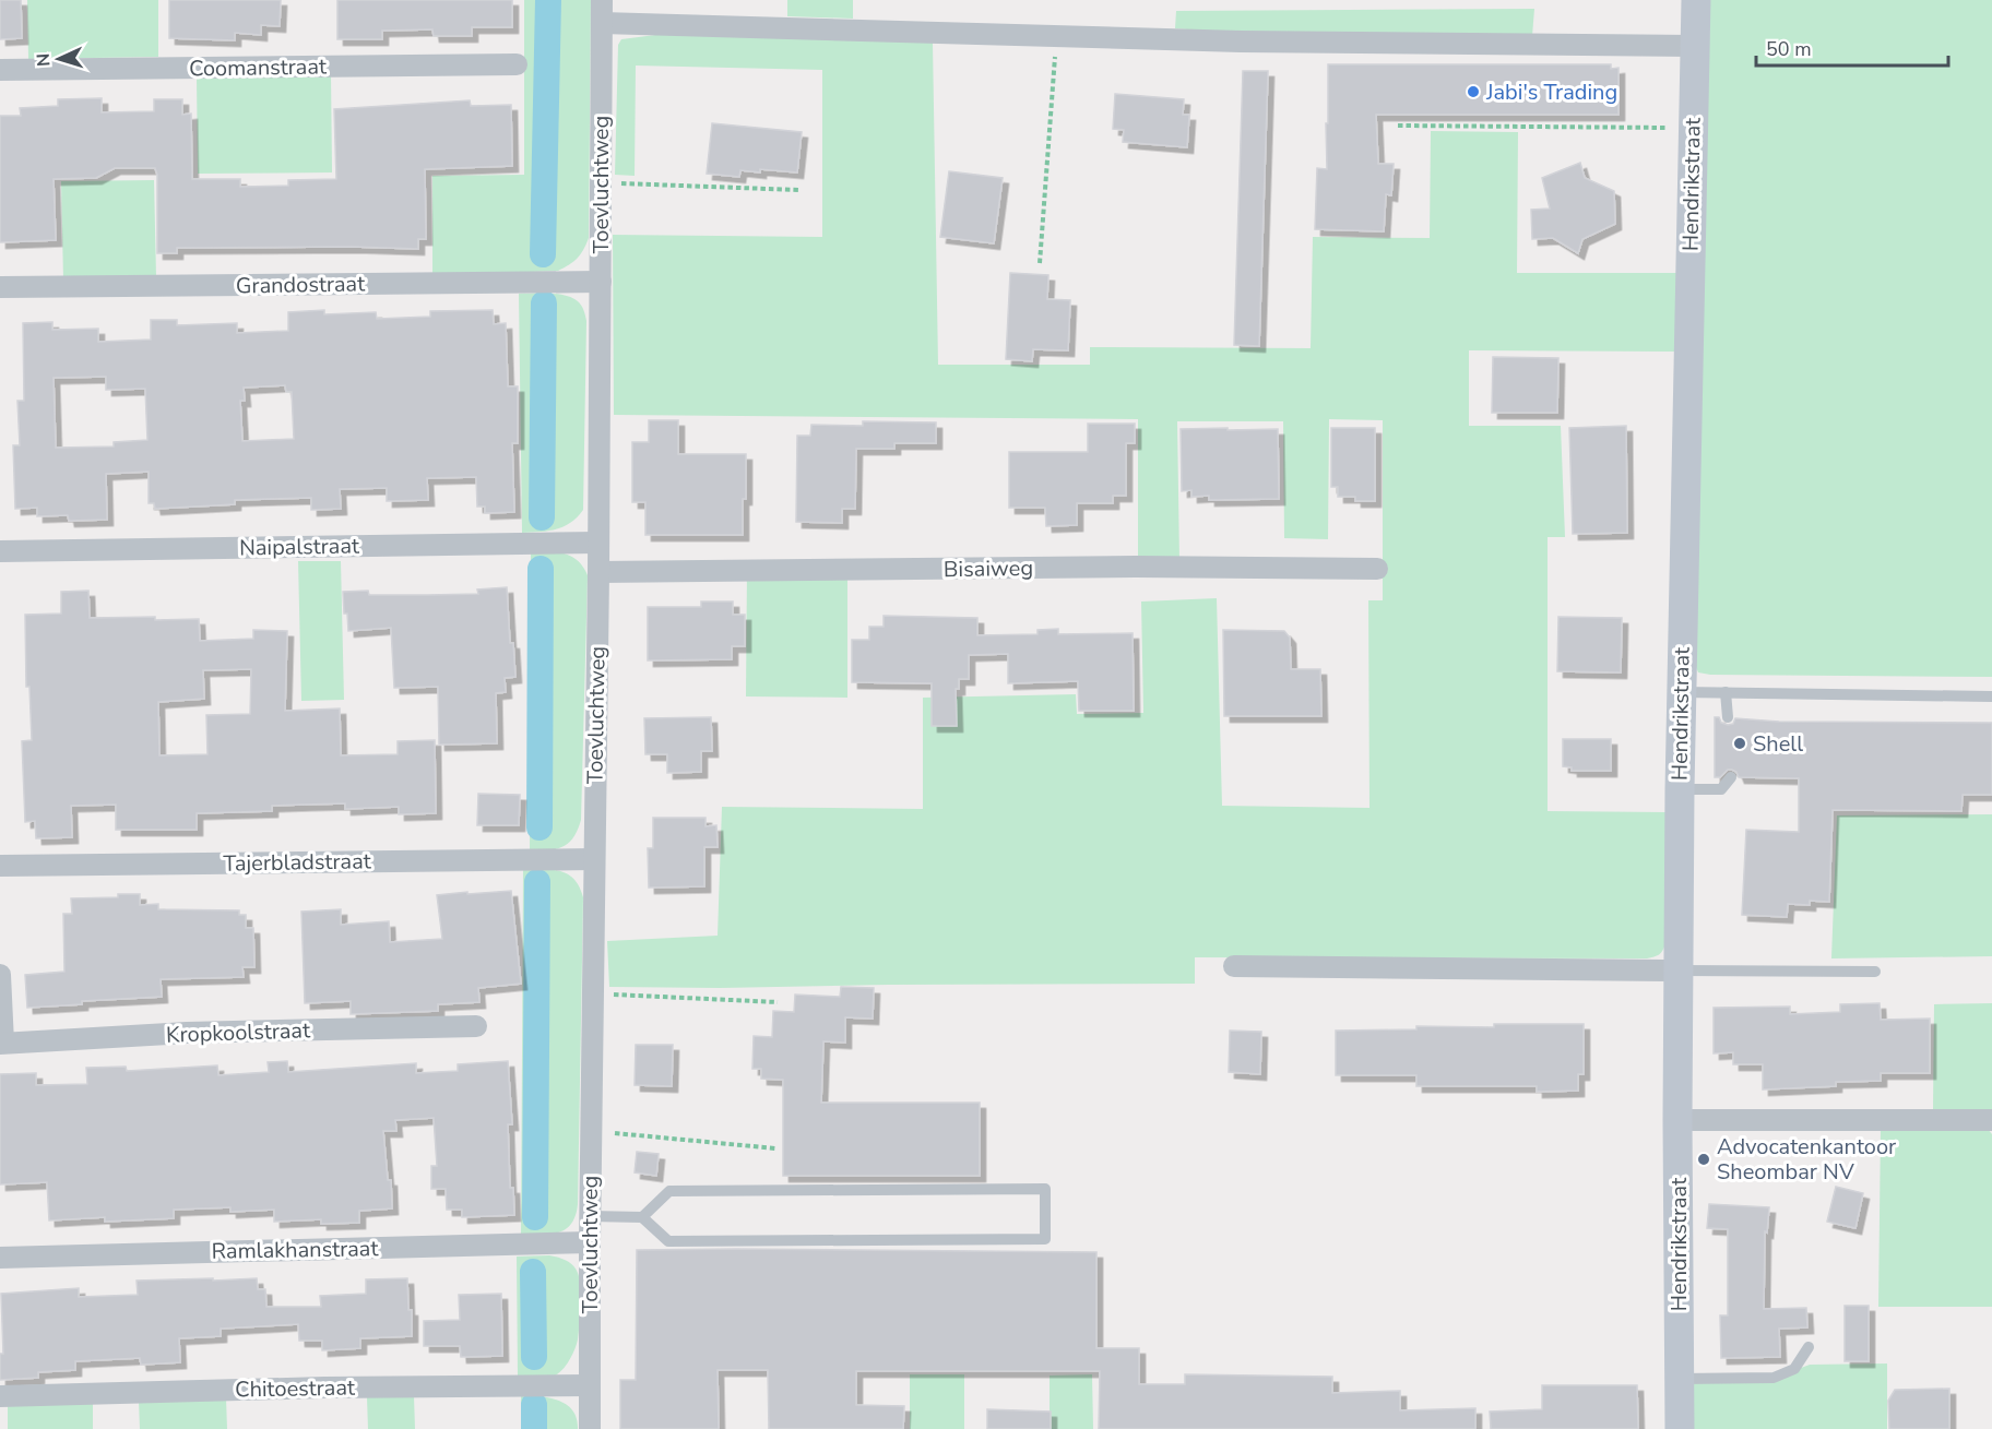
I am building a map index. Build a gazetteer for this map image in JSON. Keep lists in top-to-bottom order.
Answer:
{
  "streets": {
    "street": [
      "Coomanstraat",
      "Toevluchtweg",
      "Hendrikstraat",
      "Grandostraat",
      "Naipalstraat",
      "Bisaiweg",
      "Tajerbladstraat",
      "Kropkoolstraat",
      "Ramlakhanstraat",
      "Chitoestraat"
    ]
  },
  "crossings": [
    ["Toevluchtweg", "Grandostraat"],
    ["Toevluchtweg", "Naipalstraat"],
    ["Toevluchtweg", "Bisaiweg"],
    ["Toevluchtweg", "Tajerbladstraat"],
    ["Toevluchtweg", "Ramlakhanstraat"],
    ["Toevluchtweg", "Chitoestraat"]
  ],
  "places": ["Jabi's Trading", "Shell", "Advocatenkantoor Sheombar NV"],
  "scale_bar": "50 m",
  "north": "left"
}
